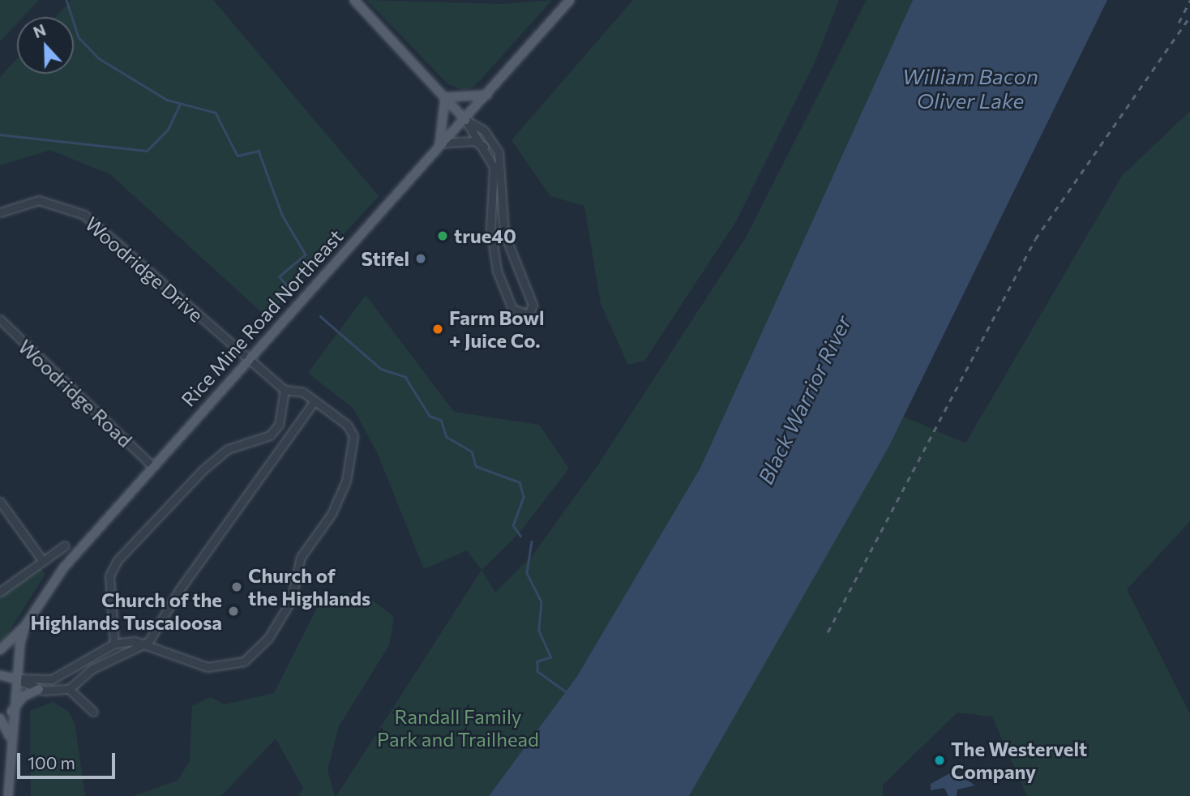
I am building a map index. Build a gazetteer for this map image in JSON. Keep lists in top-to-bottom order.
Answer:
{
  "streets": {
    "main road": ["Rice Mine Road Northeast"],
    "street": ["Woodridge Drive", "Woodridge Road"]
  },
  "crossings": [
    ["Woodridge Drive", "Rice Mine Road Northeast"],
    ["Rice Mine Road Northeast", "Woodridge Road"]
  ],
  "water": ["William Bacon Oliver Lake", "Black Warrior River"],
  "parks": ["Randall Family Park and Trailhead"],
  "places": [
    "true40",
    "Stifel",
    "Farm Bowl + Juice Co.",
    "Church of the Highlands",
    "Church of the Highlands Tuscaloosa",
    "The Westervelt Company"
  ],
  "scale_bar": "100 m",
  "north": "top"
}
